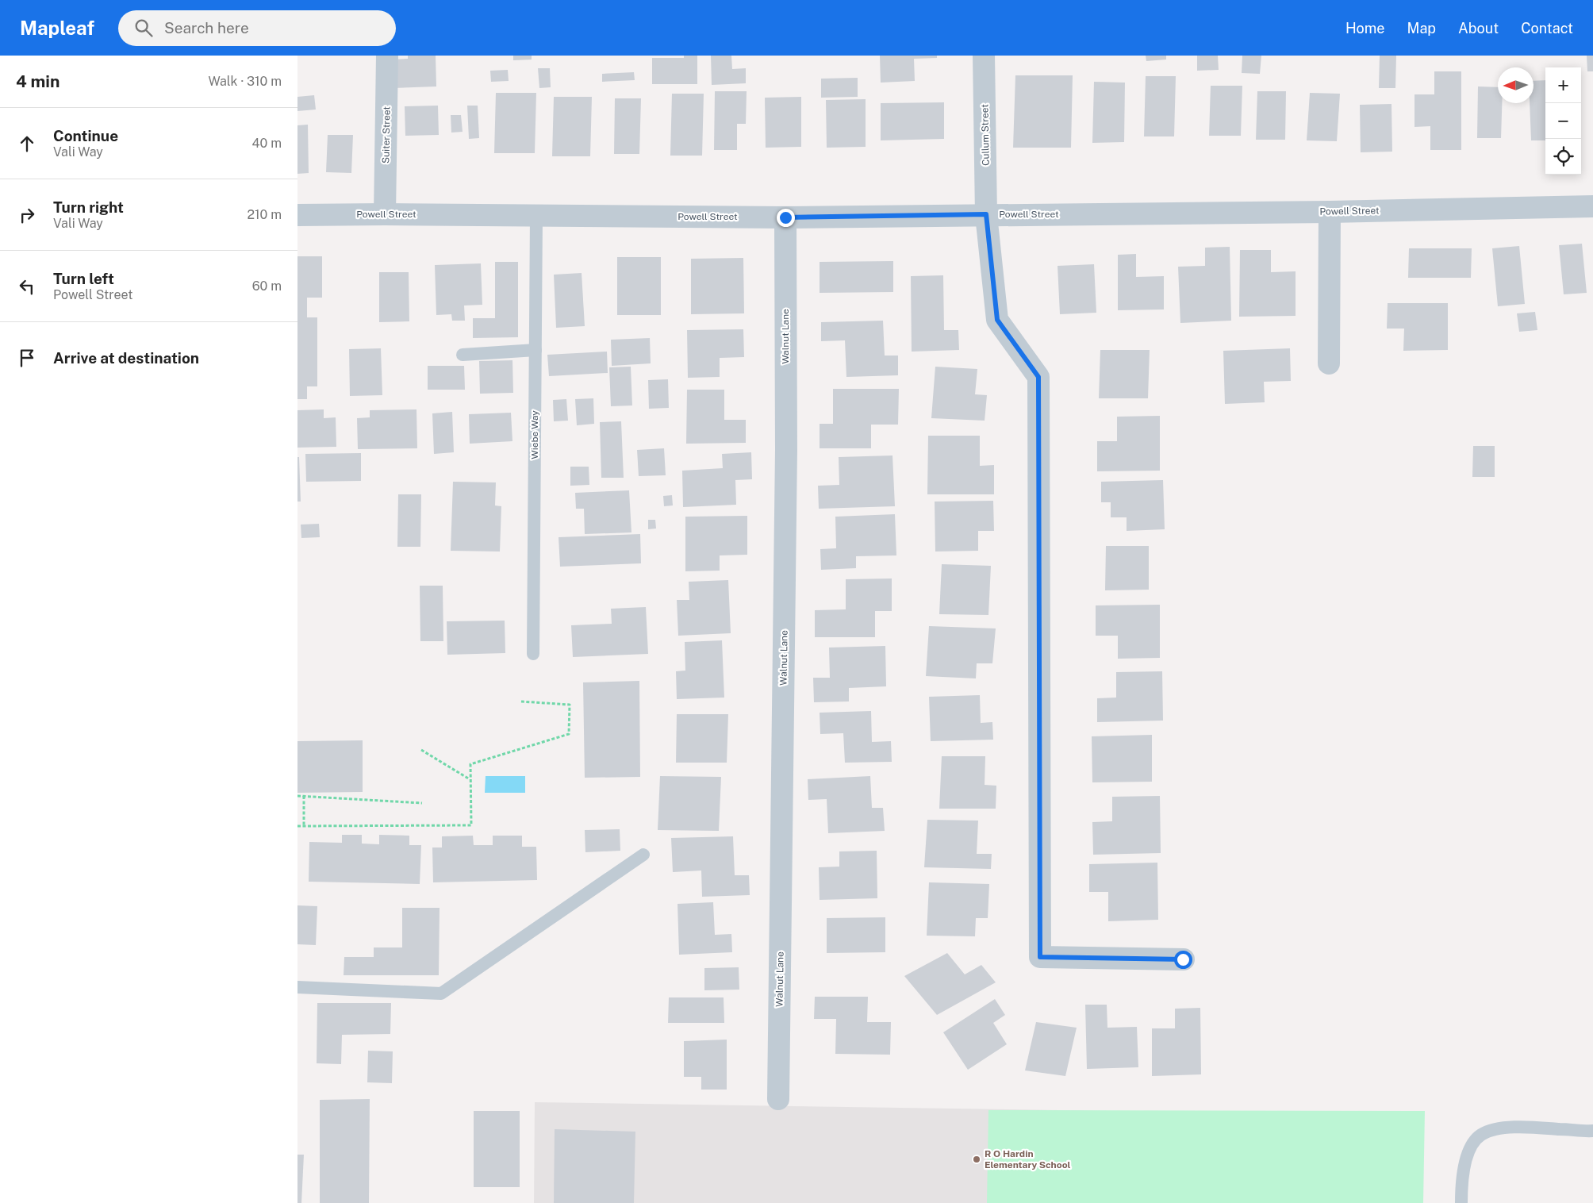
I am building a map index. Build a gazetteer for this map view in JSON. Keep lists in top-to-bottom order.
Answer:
{
  "streets": {
    "street": [
      "Suiter Street",
      "Cullum Street",
      "Powell Street",
      "Walnut Lane"
    ],
    "lane": ["Wiebe Way"]
  },
  "crossings": [
    ["Suiter Street", "Powell Street"],
    ["Cullum Street", "Powell Street"],
    ["Powell Street", "Walnut Lane"],
    ["Powell Street", "Wiebe Way"]
  ],
  "places": ["R O Hardin Elementary School"],
  "north": "left",
  "page": {
    "header": "Mapleaf",
    "search": "Search here",
    "nav": [
      "Home",
      "Map",
      "About",
      "Contact"
    ],
    "heading": ["4 min", "Walk · 310 m"],
    "map_buttons": ["+", "−"],
    "list": [
      ["Continue", "Vali Way", "40 m"],
      ["Turn right", "Vali Way", "210 m"],
      ["Turn left", "Powell Street", "60 m"],
      "Arrive at destination"
    ]
  }
}
